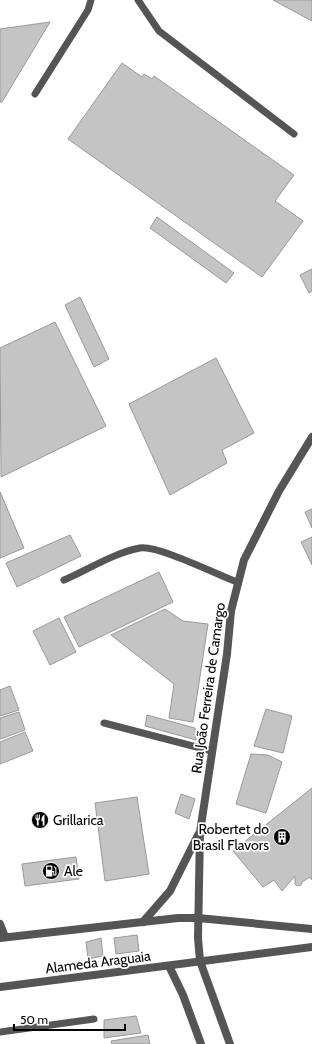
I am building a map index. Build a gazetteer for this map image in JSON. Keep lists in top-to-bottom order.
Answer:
{
  "streets": {
    "street": ["Rua João Ferreira de Camargo", "Alameda Araguaia"]
  },
  "crossings": [
    ["Rua João Ferreira de Camargo", "Alameda Araguaia"]
  ],
  "places": {
    "restaurant": ["Grillarica"],
    "building": ["Robertet do Brasil Flavors"],
    "fuel station": ["Ale"]
  },
  "scale_bar": "50 m"
}
